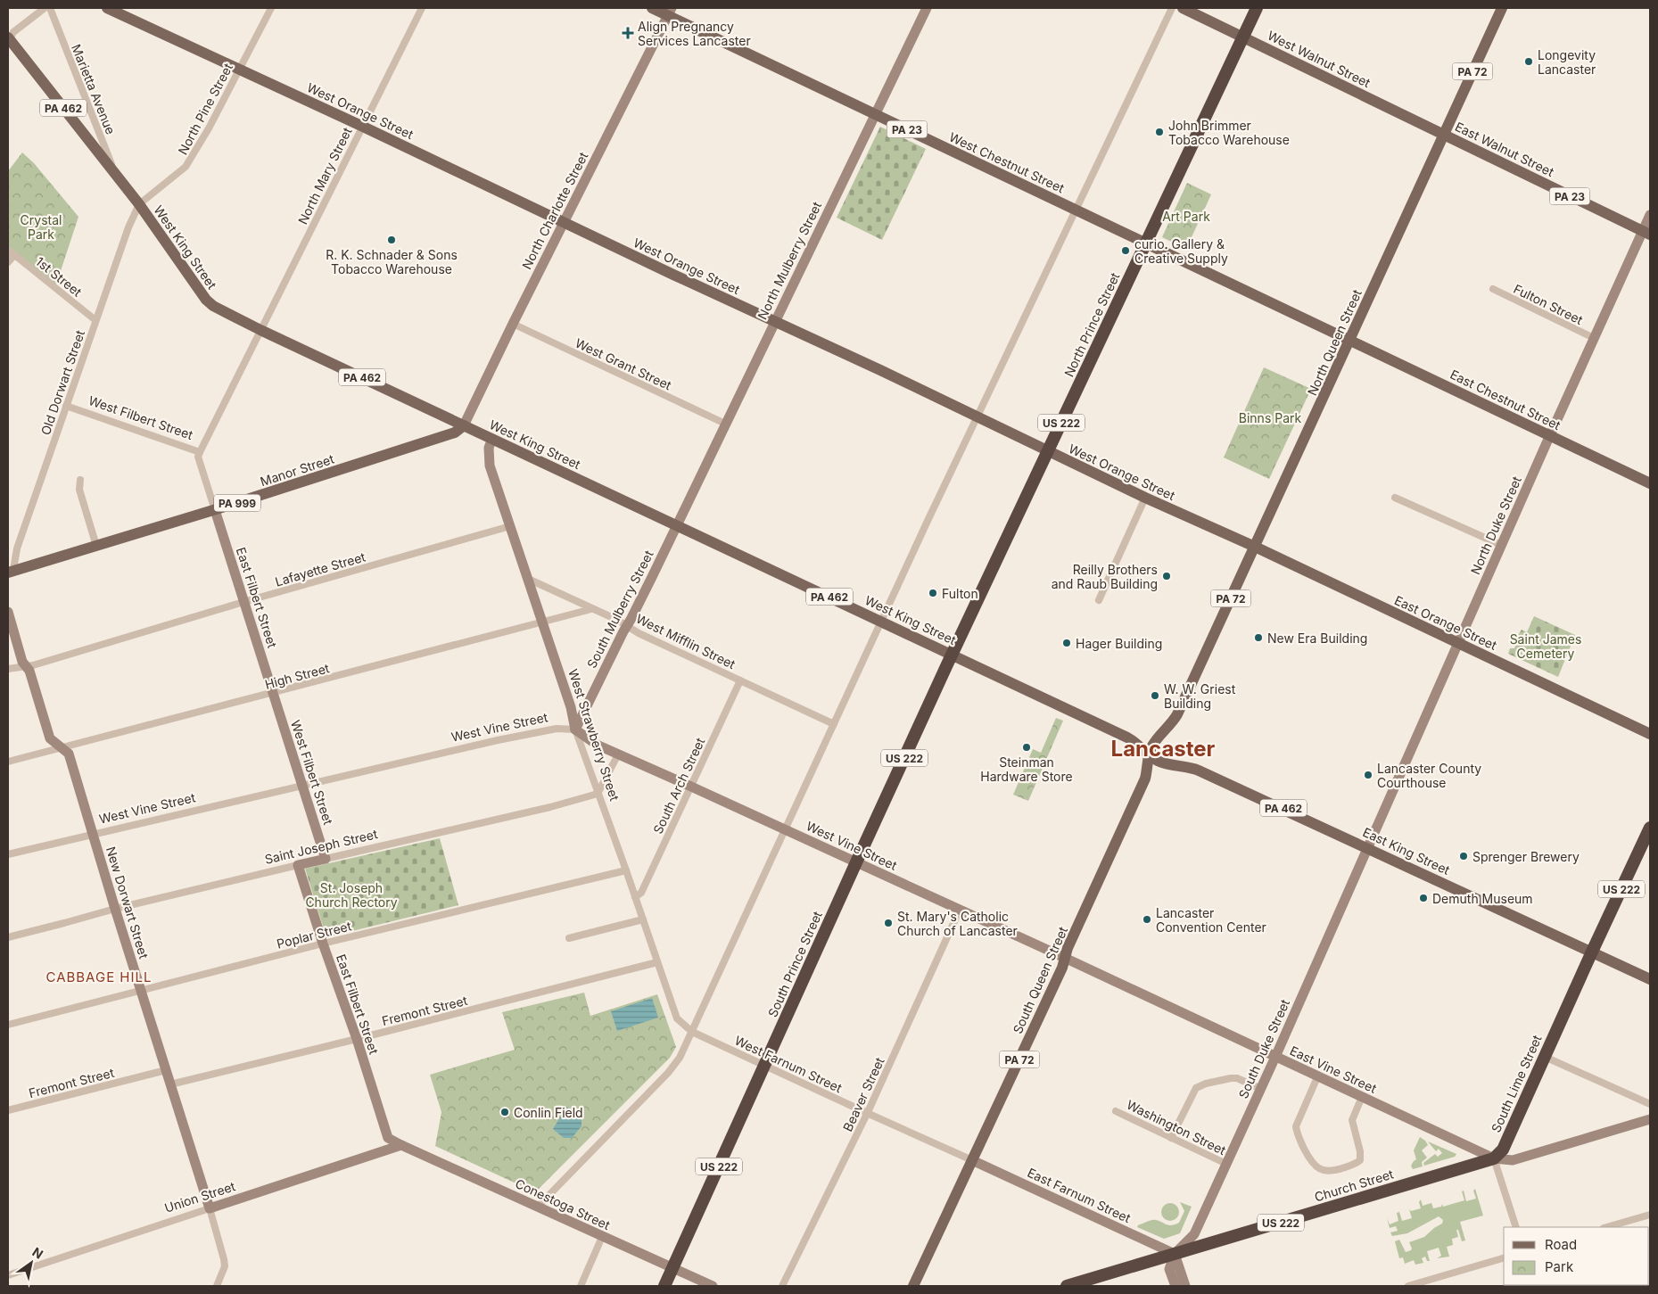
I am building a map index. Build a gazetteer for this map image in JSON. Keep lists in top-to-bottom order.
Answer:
{
  "streets": {
    "highway": [
      "North Prince Street",
      "US 222",
      "South Prince Street",
      "South Lime Street",
      "Church Street"
    ],
    "main road": [
      "West Walnut Street",
      "PA 72",
      "PA 462",
      "West Orange Street",
      "PA 23",
      "East Walnut Street",
      "West Chestnut Street",
      "West King Street",
      "North Queen Street",
      "East Chestnut Street",
      "Manor Street",
      "PA 999",
      "East Orange Street",
      "East King Street",
      "South Queen Street"
    ],
    "street": [
      "Marietta Avenue",
      "North Pine Street",
      "North Mary Street",
      "North Charlotte Street",
      "North Mulberry Street",
      "1st Street",
      "Fulton Street",
      "West Grant Street",
      "Old Dorwart Street",
      "West Filbert Street",
      "North Duke Street",
      "Lafayette Street",
      "East Filbert Street",
      "South Mulberry Street",
      "West Mifflin Street",
      "High Street",
      "West Vine Street",
      "West Strawberry Street",
      "South Arch Street",
      "Saint Joseph Street",
      "New Dorwart Street",
      "Poplar Street",
      "Fremont Street",
      "South Duke Street",
      "West Farnum Street",
      "East Vine Street",
      "Beaver Street",
      "Washington Street",
      "East Farnum Street",
      "Union Street",
      "Conestoga Street"
    ]
  },
  "crossings": [
    ["West Walnut Street", "East Walnut Street"],
    ["West Walnut Street", "North Prince Street"],
    ["West Walnut Street", "North Queen Street"],
    ["Marietta Avenue", "West King Street"],
    ["North Pine Street", "West Orange Street"],
    ["North Pine Street", "West King Street"],
    ["North Pine Street", "Old Dorwart Street"],
    ["West Orange Street", "North Mary Street"],
    ["West Orange Street", "North Charlotte Street"],
    ["West Orange Street", "North Mulberry Street"],
    ["West Orange Street", "North Prince Street"],
    ["West Orange Street", "North Queen Street"],
    ["West Orange Street", "East Orange Street"],
    ["East Walnut Street", "North Queen Street"],
    ["East Walnut Street", "North Duke Street"],
    ["West Chestnut Street", "North Charlotte Street"],
    ["West Chestnut Street", "North Mulberry Street"],
    ["West Chestnut Street", "North Prince Street"],
    ["West Chestnut Street", "North Queen Street"],
    ["West Chestnut Street", "East Chestnut Street"],
    ["North Mary Street", "West King Street"],
    ["North Mary Street", "West Filbert Street"],
    ["North Charlotte Street", "West King Street"],
    ["North Charlotte Street", "West Grant Street"],
    ["North Charlotte Street", "Manor Street"],
    ["West King Street", "North Mulberry Street"],
    ["West King Street", "North Prince Street"],
    ["West King Street", "North Queen Street"],
    ["West King Street", "Old Dorwart Street"],
    ["West King Street", "Manor Street"],
    ["West King Street", "South Mulberry Street"],
    ["West King Street", "West Strawberry Street"],
    ["West King Street", "East King Street"],
    ["West King Street", "South Prince Street"],
    ["West King Street", "South Queen Street"],
    ["North Mulberry Street", "West Grant Street"],
    ["North Mulberry Street", "South Mulberry Street"],
    ["1st Street", "Old Dorwart Street"],
    ["Fulton Street", "North Duke Street"],
    ["North Prince Street", "South Prince Street"],
    ["North Queen Street", "East Chestnut Street"],
    ["North Queen Street", "East Orange Street"],
    ["North Queen Street", "East King Street"],
    ["North Queen Street", "South Queen Street"],
    ["Old Dorwart Street", "West Filbert Street"],
    ["Old Dorwart Street", "Manor Street"],
    ["East Chestnut Street", "North Duke Street"],
    ["West Filbert Street", "Manor Street"],
    ["West Filbert Street", "East Filbert Street"],
    ["West Filbert Street", "High Street"],
    ["West Filbert Street", "West Vine Street"],
    ["West Filbert Street", "Saint Joseph Street"],
    ["US 222", "East King Street"],
    ["US 222", "South Lime Street"],
    ["Manor Street", "East Filbert Street"],
    ["North Duke Street", "East Orange Street"],
    ["North Duke Street", "East King Street"],
    ["North Duke Street", "South Duke Street"],
    ["Lafayette Street", "East Filbert Street"],
    ["Lafayette Street", "West Strawberry Street"],
    ["Lafayette Street", "New Dorwart Street"],
    ["East Filbert Street", "High Street"],
    ["East Filbert Street", "Saint Joseph Street"],
    ["East Filbert Street", "Poplar Street"],
    ["East Filbert Street", "Fremont Street"],
    ["East Filbert Street", "Union Street"],
    ["East Filbert Street", "Conestoga Street"],
    ["South Mulberry Street", "West Mifflin Street"],
    ["South Mulberry Street", "West Vine Street"],
    ["South Mulberry Street", "West Strawberry Street"],
    ["West Mifflin Street", "High Street"],
    ["West Mifflin Street", "West Strawberry Street"],
    ["West Mifflin Street", "South Arch Street"],
    ["High Street", "West Strawberry Street"],
    ["High Street", "New Dorwart Street"],
    ["West Vine Street", "West Strawberry Street"],
    ["West Vine Street", "South Arch Street"],
    ["West Vine Street", "New Dorwart Street"],
    ["West Vine Street", "South Prince Street"],
    ["West Vine Street", "South Queen Street"],
    ["West Vine Street", "East Vine Street"],
    ["West Vine Street", "Beaver Street"],
    ["West Strawberry Street", "South Arch Street"],
    ["West Strawberry Street", "Saint Joseph Street"],
    ["West Strawberry Street", "Poplar Street"],
    ["West Strawberry Street", "Fremont Street"],
    ["West Strawberry Street", "West Farnum Street"],
    ["Saint Joseph Street", "New Dorwart Street"],
    ["East King Street", "South Queen Street"],
    ["East King Street", "South Duke Street"],
    ["East King Street", "South Lime Street"],
    ["New Dorwart Street", "Poplar Street"],
    ["New Dorwart Street", "Fremont Street"],
    ["New Dorwart Street", "Union Street"],
    ["South Prince Street", "West Farnum Street"],
    ["South Prince Street", "Conestoga Street"],
    ["South Queen Street", "West Farnum Street"],
    ["South Queen Street", "East Vine Street"],
    ["South Queen Street", "East Farnum Street"],
    ["South Duke Street", "East Vine Street"],
    ["South Duke Street", "Washington Street"],
    ["South Duke Street", "Church Street"],
    ["South Duke Street", "East Farnum Street"],
    ["West Farnum Street", "Beaver Street"],
    ["West Farnum Street", "East Farnum Street"],
    ["East Vine Street", "South Lime Street"],
    ["East Vine Street", "Church Street"],
    ["South Lime Street", "Church Street"],
    ["Church Street", "East Farnum Street"],
    ["Union Street", "Conestoga Street"]
  ],
  "districts": ["Lancaster", "CABBAGE HILL"],
  "parks": [
    "Art Park",
    "Crystal Park",
    "Binns Park",
    "Saint James Cemetery",
    "St. Joseph Church Rectory"
  ],
  "places": {
    "health": ["Align Pregnancy Services Lancaster"],
    "other": [
      "Longevity Lancaster",
      "John Brimmer Tobacco Warehouse",
      "R. K. Schnader & Sons Tobacco Warehouse",
      "curio. Gallery & Creative Supply",
      "Reilly Brothers and Raub Building",
      "Fulton",
      "New Era Building",
      "Hager Building",
      "W. W. Griest Building",
      "Steinman Hardware Store",
      "Lancaster County Courthouse",
      "Sprenger Brewery",
      "Demuth Museum",
      "Lancaster Convention Center",
      "St. Mary's Catholic Church of Lancaster",
      "Conlin Field"
    ]
  },
  "legend": ["Road", "Park"],
  "north": "top right"
}
